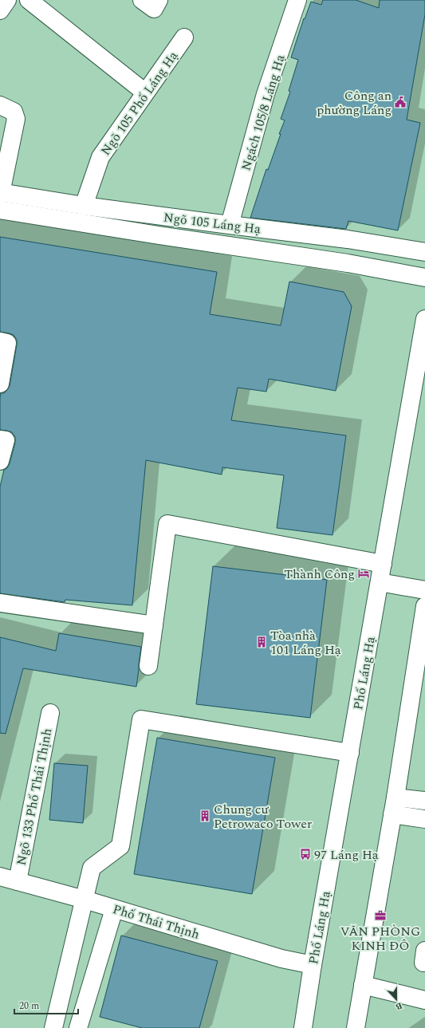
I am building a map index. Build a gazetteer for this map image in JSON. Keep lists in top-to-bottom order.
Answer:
{
  "streets": {
    "main road": [
      "Ngõ 105 Phố Láng Hạ",
      "Ngách 105/8 Láng Hạ",
      "Ngõ 105 Láng Hạ",
      "Phố Láng Hạ",
      "Ngõ 133 Phố Thái Thịnh",
      "Phố Thái Thịnh"
    ]
  },
  "crossings": [
    ["Ngõ 105 Phố Láng Hạ", "Ngõ 105 Láng Hạ"],
    ["Ngách 105/8 Láng Hạ", "Ngõ 105 Láng Hạ"],
    ["Phố Láng Hạ", "Phố Thái Thịnh"],
    ["Ngõ 133 Phố Thái Thịnh", "Phố Thái Thịnh"]
  ],
  "places": {
    "public building": ["Công an phường Láng"],
    "hotel": ["Thành Công"],
    "building": ["Tòa nhà 101 Láng Hạ", "Chung cư Petrowaco Tower"],
    "bus stop": ["97 Láng Hạ"],
    "office": ["VĂN PHÒNG KINH ĐÔ"]
  },
  "scale_bar": "20 m",
  "north": "bottom"
}
